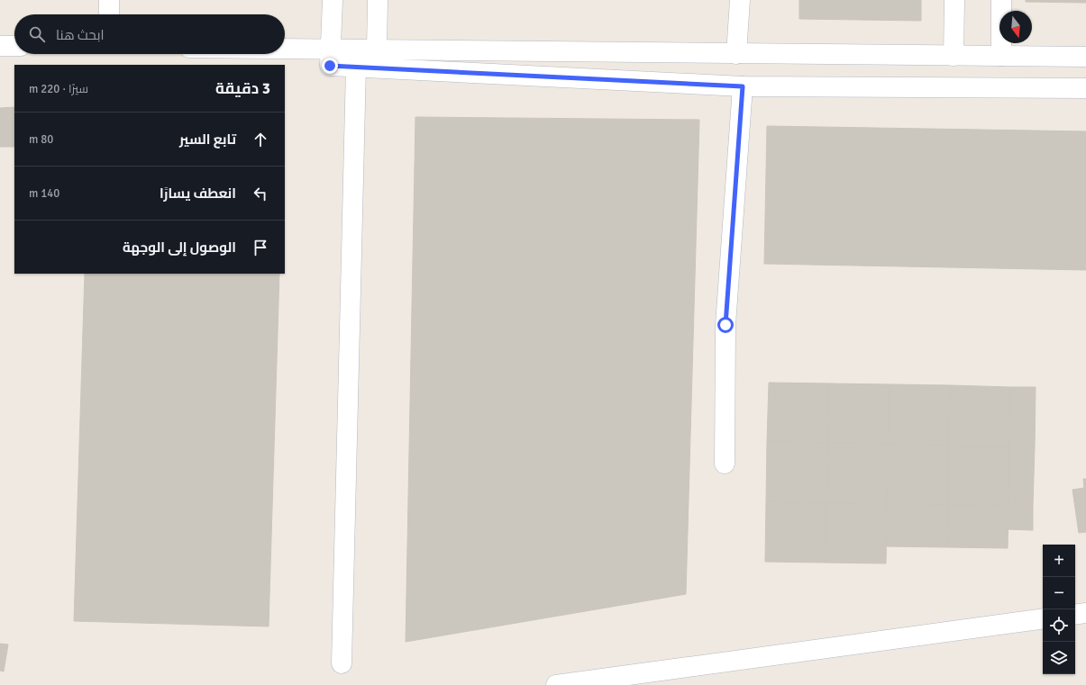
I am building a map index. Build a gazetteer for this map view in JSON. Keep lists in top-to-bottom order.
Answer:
{
  "north": "bottom",
  "page": {
    "search": "ابحث هنا",
    "heading": ["3 دقيقة", "سيرًا · 220 m"],
    "list": [
      ["تابع السير", "80 m"],
      ["انعطف يسارًا", "140 m"],
      "الوصول إلى الوجهة"
    ],
    "map_buttons": ["+", "−"]
  }
}
